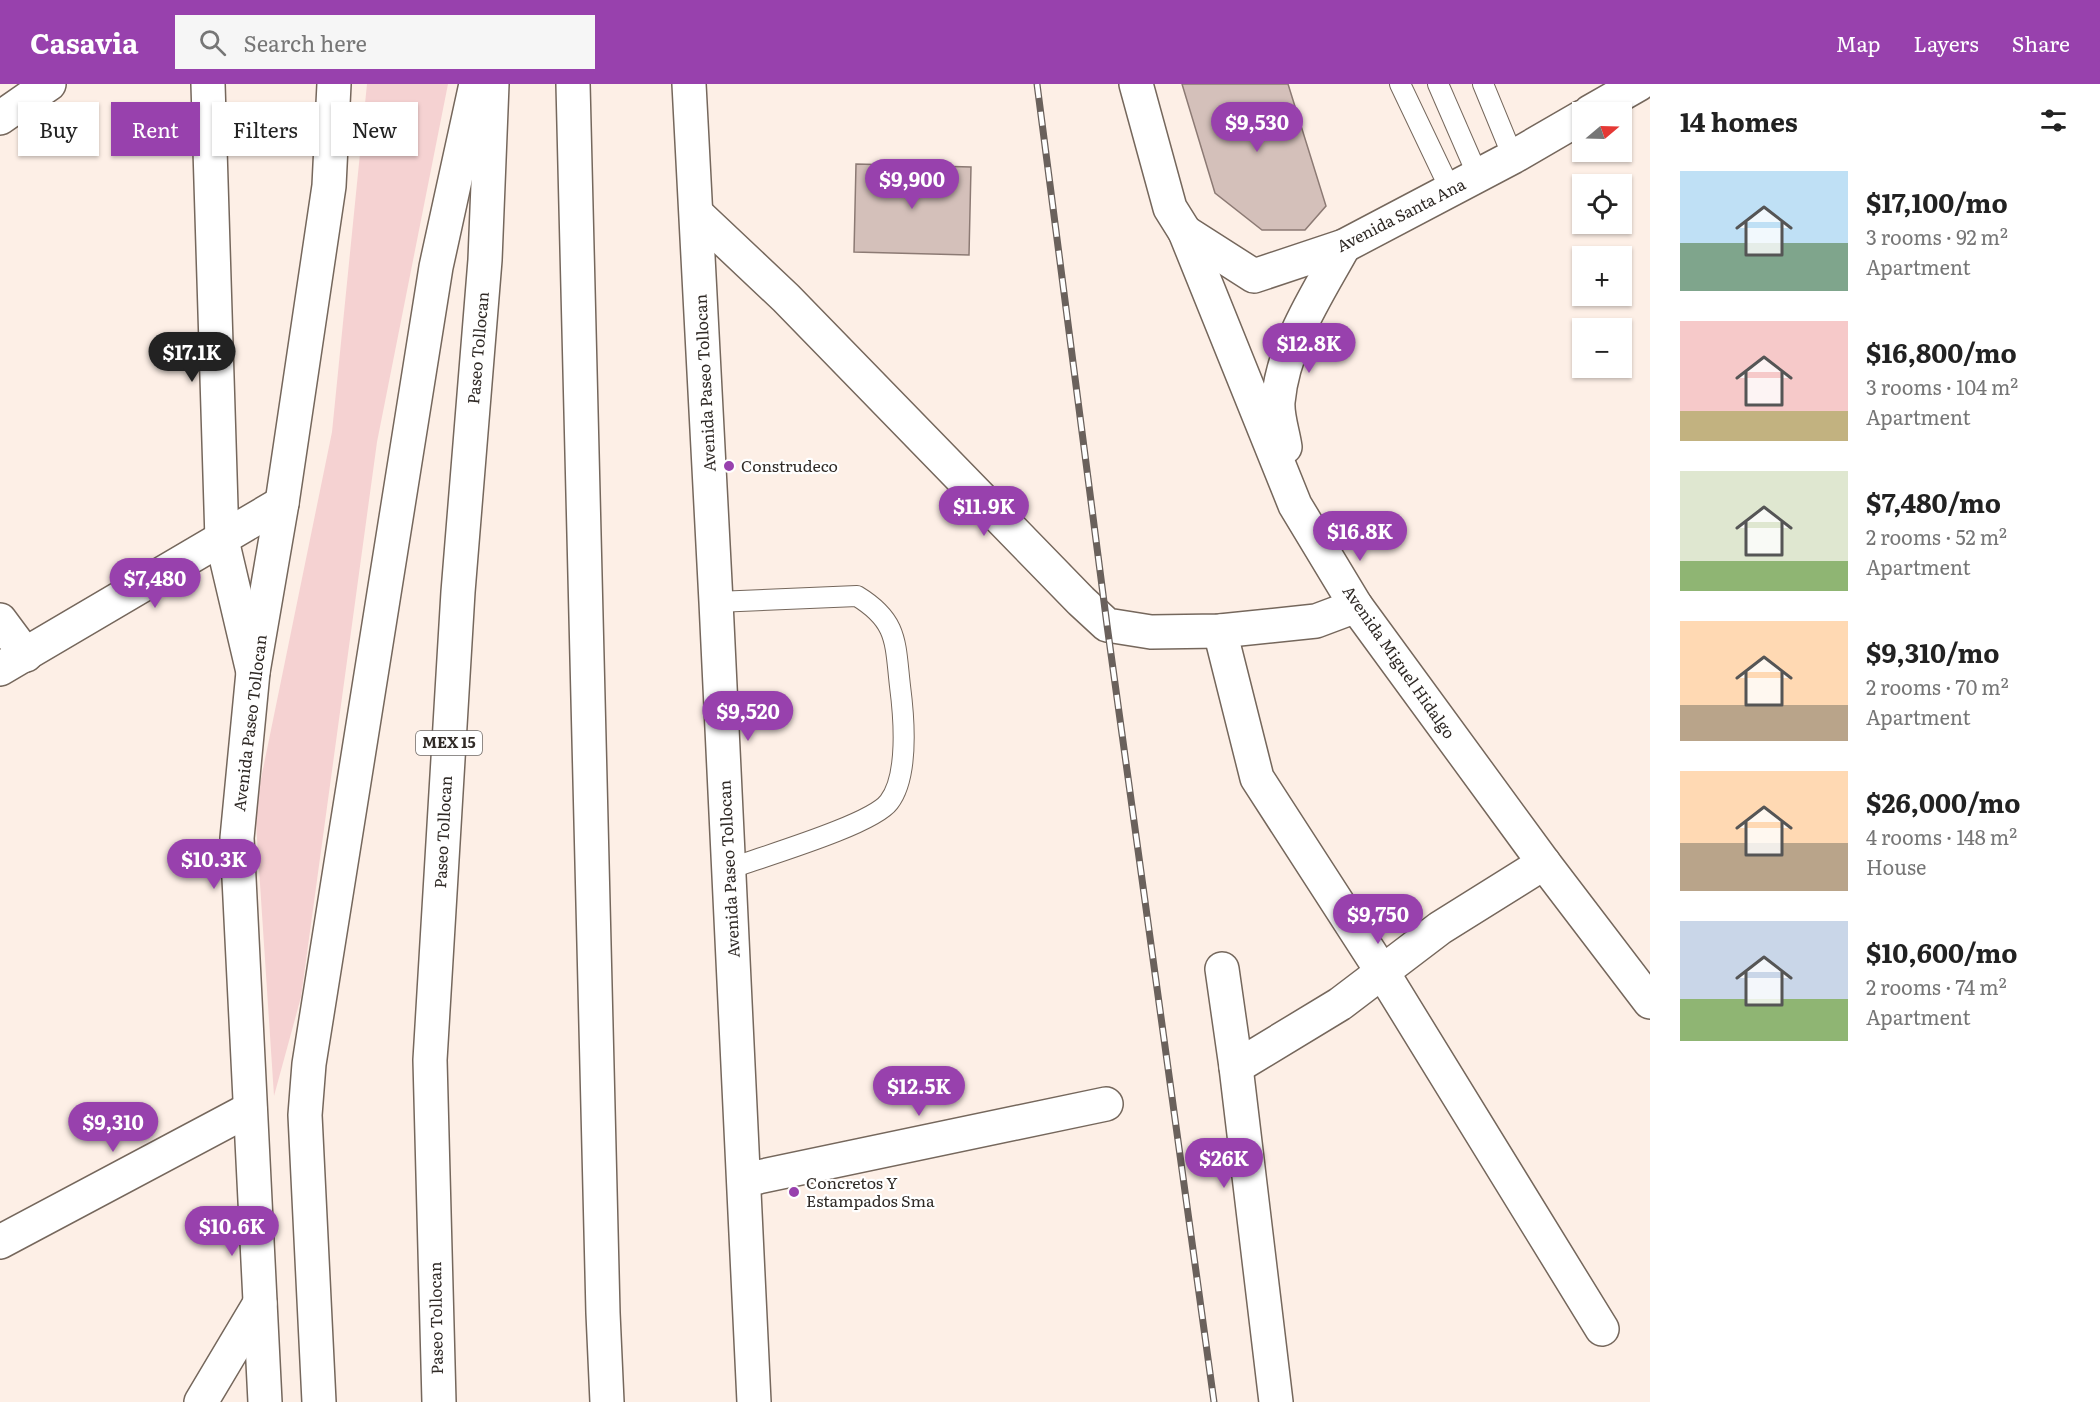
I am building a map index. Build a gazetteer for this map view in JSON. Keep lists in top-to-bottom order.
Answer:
{
  "streets": {
    "main road": [
      "Avenida Santa Ana",
      "Paseo Tollocan",
      "Avenida Paseo Tollocan",
      "Avenida Miguel Hidalgo",
      "MEX 15"
    ]
  },
  "crossings": [
    ["Avenida Santa Ana", "Avenida Miguel Hidalgo"]
  ],
  "places": ["Construdeco", "Concretos Y Estampados Sma"],
  "north": "right",
  "page": {
    "header": "Casavia",
    "search": "Search here",
    "nav": ["Map", "Layers", "Share"],
    "heading": "14 homes",
    "map_buttons": ["+", "−"],
    "price": [
      "$9,530",
      "$9,900",
      "$12.8K",
      "$17.1K",
      "$11.9K",
      "$16.8K",
      "$7,480",
      "$9,520",
      "$10.3K",
      "$9,750",
      "$12.5K",
      "$9,310",
      "$26K",
      "$10.6K"
    ],
    "chip": [
      "Buy",
      "Rent",
      "Filters",
      "New"
    ],
    "list": [
      {
        "name": "$17,100/mo",
        "note": "3 rooms · 92 m² · Apartment"
      },
      {
        "name": "$16,800/mo",
        "note": "3 rooms · 104 m² · Apartment"
      },
      {
        "name": "$7,480/mo",
        "note": "2 rooms · 52 m² · Apartment"
      },
      {
        "name": "$9,310/mo",
        "note": "2 rooms · 70 m² · Apartment"
      },
      {
        "name": "$26,000/mo",
        "note": "4 rooms · 148 m² · House"
      },
      {
        "name": "$10,600/mo",
        "note": "2 rooms · 74 m² · Apartment"
      }
    ]
  }
}
